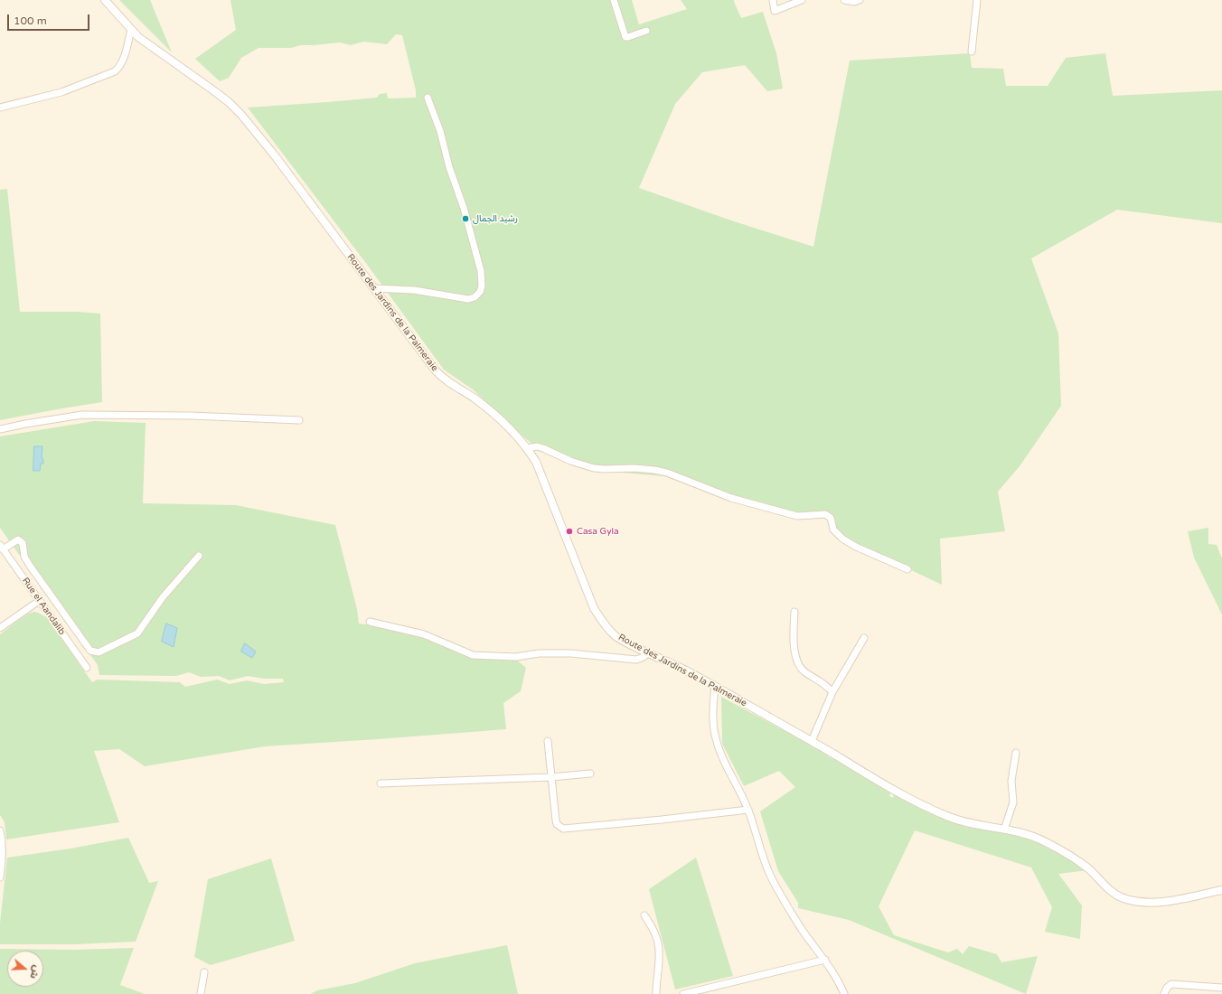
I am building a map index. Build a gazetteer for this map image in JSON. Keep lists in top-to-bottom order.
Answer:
{
  "streets": {
    "street": ["Route des Jardins de la Palmeraie", "Rue el Aandalib"]
  },
  "places": ["رشيد الجمال", "Casa Gyla"],
  "scale_bar": "100 m",
  "north": "right"
}
